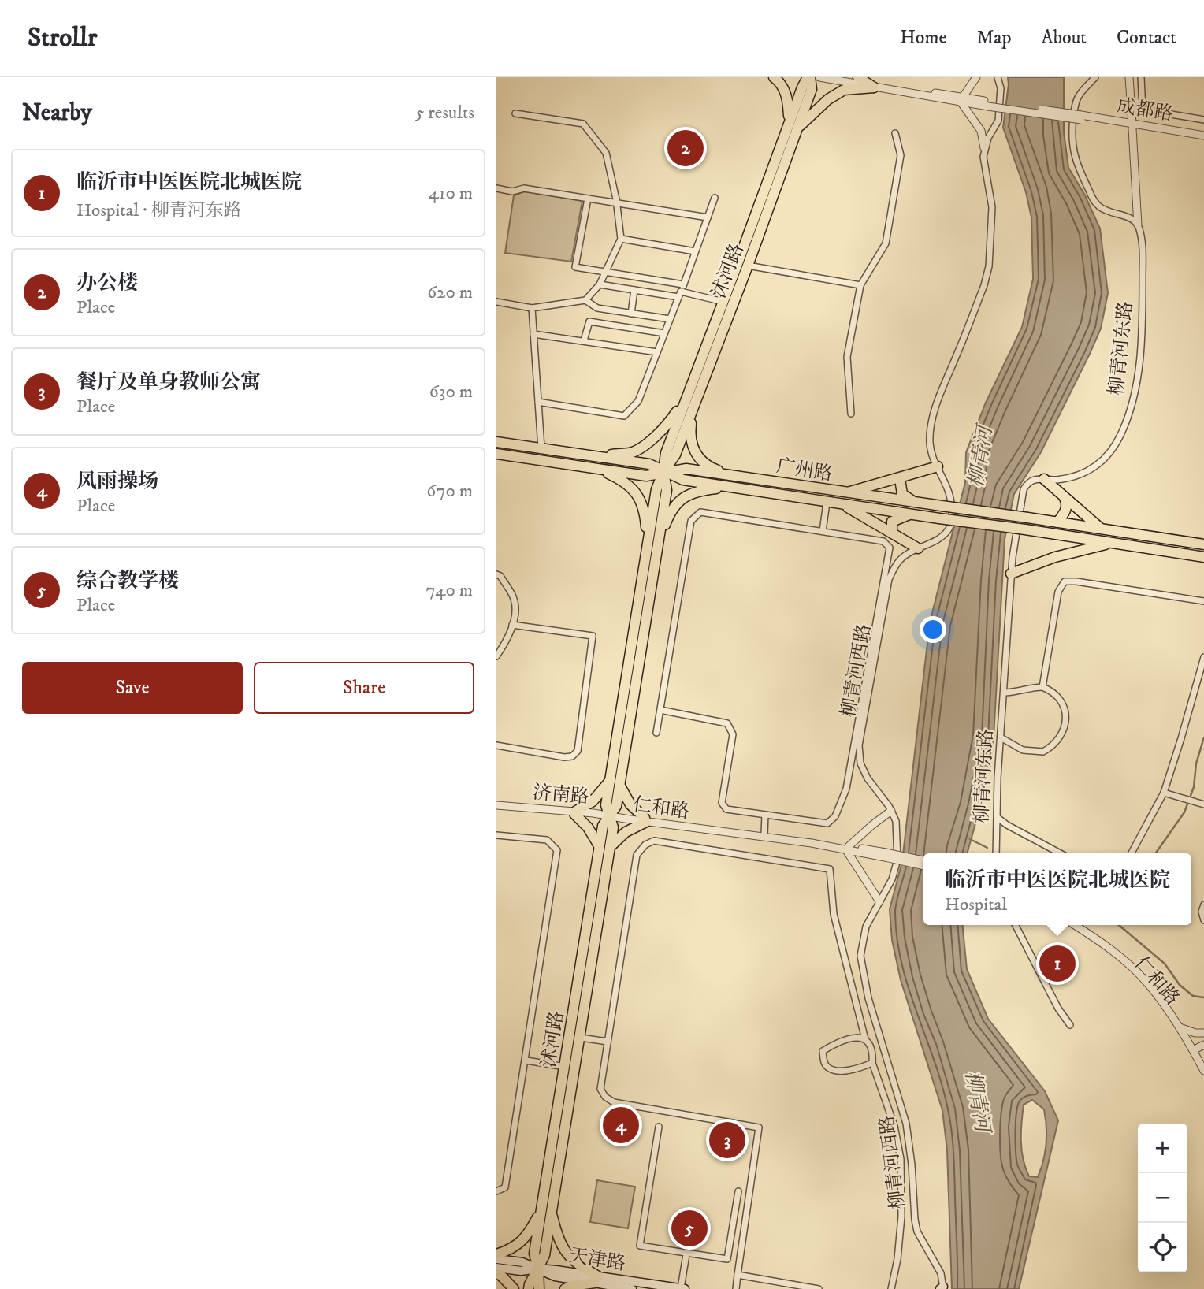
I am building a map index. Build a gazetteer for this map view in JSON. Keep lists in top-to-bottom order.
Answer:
{
  "streets": {
    "main road": ["沭河路", "广州路", "天津路"],
    "street": [
      "成都路",
      "柳青河东路",
      "柳青河西路",
      "济南路",
      "仁和路"
    ]
  },
  "crossings": [
    ["沭河路", "广州路"],
    ["沭河路", "济南路"],
    ["沭河路", "仁和路"],
    ["沭河路", "天津路"],
    ["济南路", "仁和路"]
  ],
  "water": ["柳青河"],
  "page": {
    "header": "Strollr",
    "nav": [
      "Home",
      "Map",
      "About",
      "Contact"
    ],
    "heading": ["Nearby", "5 results"],
    "pins": [
      "2",
      "1",
      "4",
      "3",
      "5"
    ],
    "list": [
      {
        "mark": "1",
        "name": "临沂市中医医院北城医院",
        "note": "Hospital · 柳青河东路",
        "value": "410 m"
      },
      {
        "mark": "2",
        "name": "办公楼",
        "note": "Place",
        "value": "620 m"
      },
      {
        "mark": "3",
        "name": "餐厅及单身教师公寓",
        "note": "Place",
        "value": "630 m"
      },
      {
        "mark": "4",
        "name": "风雨操场",
        "note": "Place",
        "value": "670 m"
      },
      {
        "mark": "5",
        "name": "综合教学楼",
        "note": "Place",
        "value": "740 m"
      }
    ],
    "buttons": ["Save", "Share"],
    "popup": ["临沂市中医医院北城医院", "Hospital"],
    "map_buttons": ["+", "−"]
  }
}
